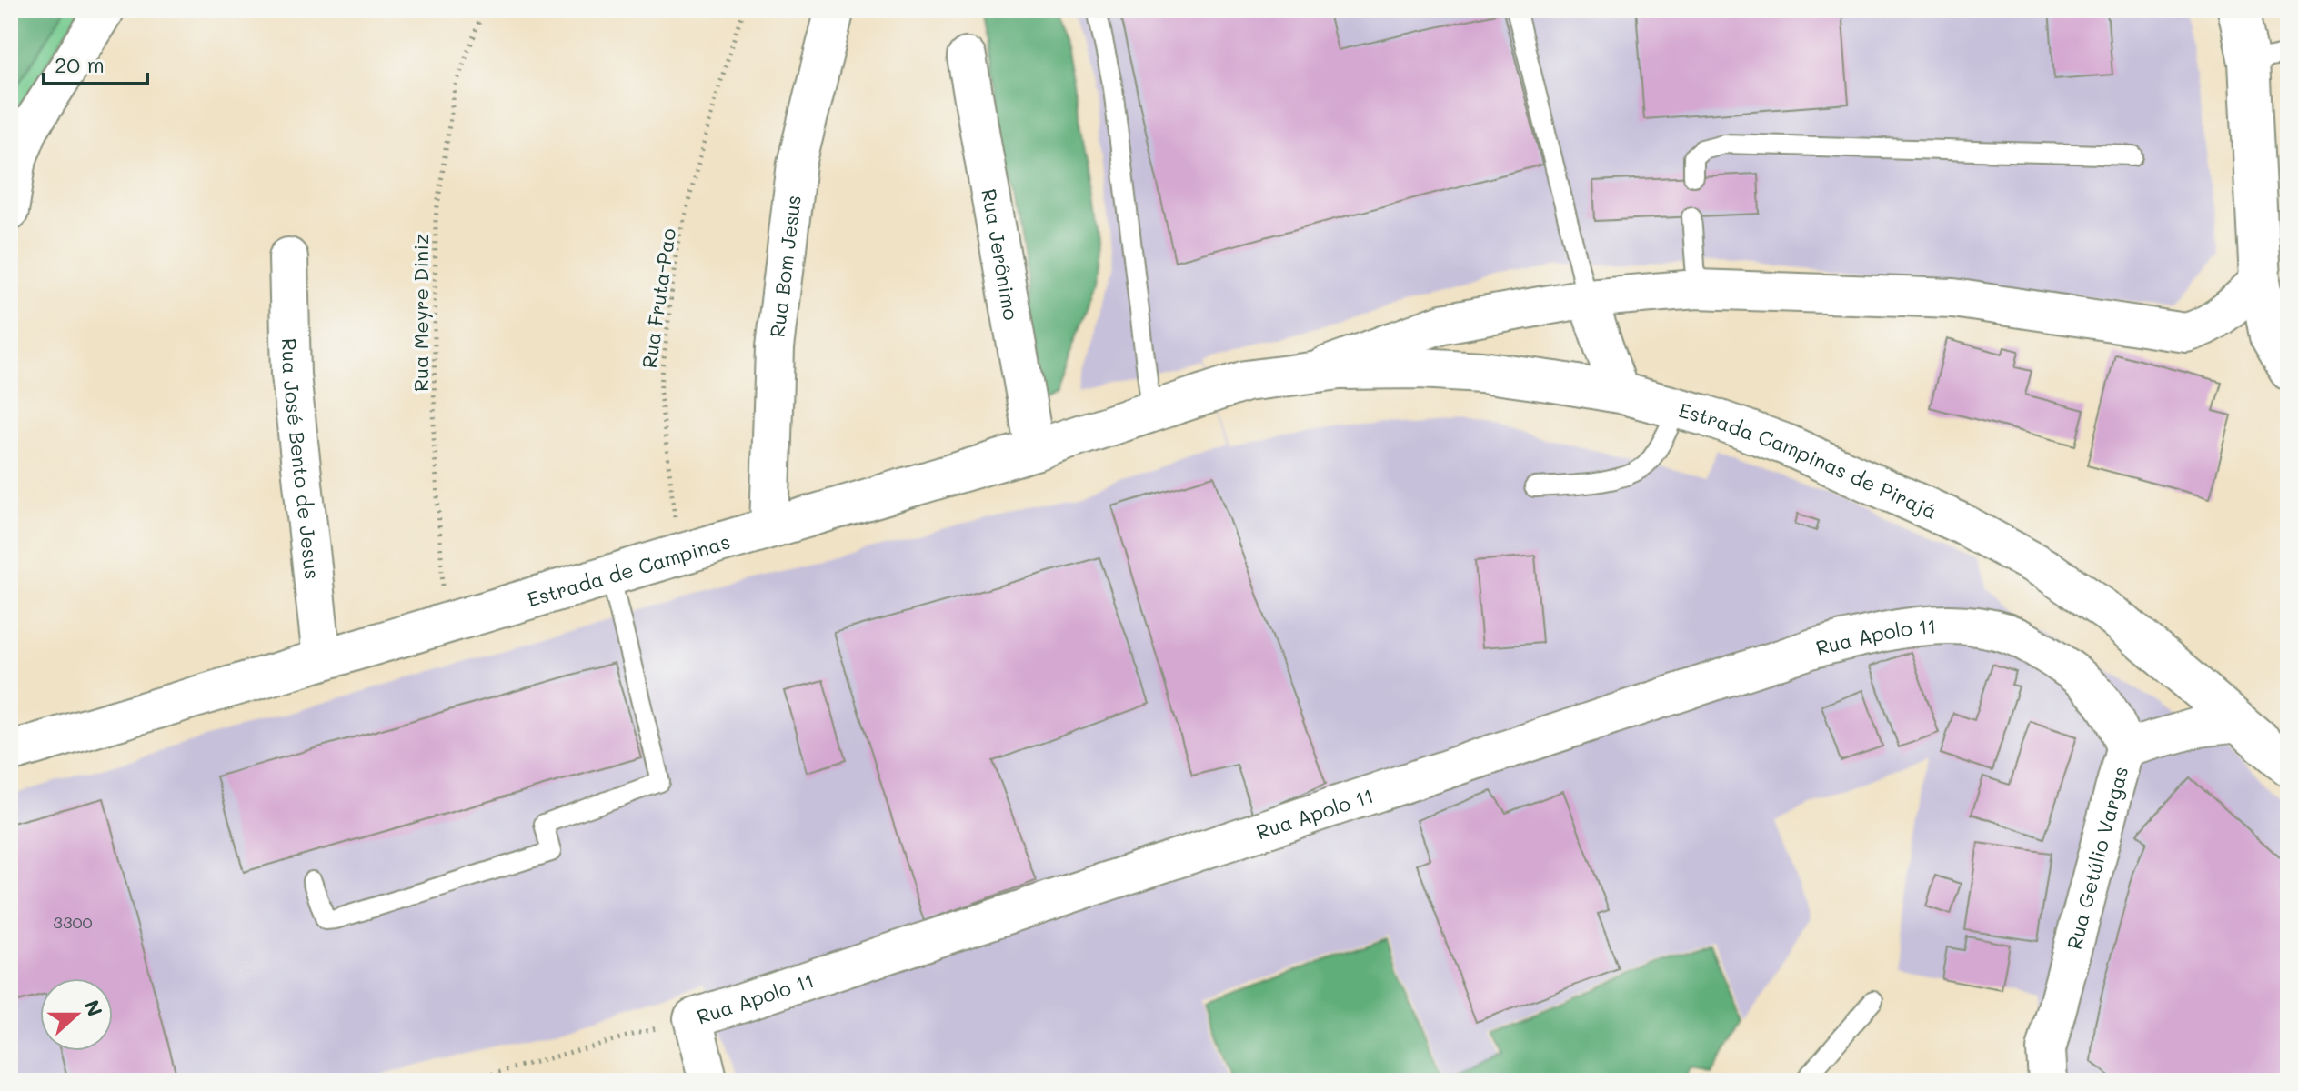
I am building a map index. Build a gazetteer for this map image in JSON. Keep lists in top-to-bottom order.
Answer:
{
  "streets": {
    "main road": ["Estrada Campinas de Pirajá", "Estrada de Campinas"],
    "street": [
      "Rua Jerônimo",
      "Rua Bom Jesus",
      "Rua José Bento de Jesus",
      "Rua Apolo 11",
      "Rua Getúlio Vargas"
    ],
    "path": ["Rua Fruta-Pao", "Rua Meyre Diniz"]
  },
  "crossings": [
    ["Rua Jerônimo", "Estrada de Campinas"],
    ["Rua Bom Jesus", "Estrada de Campinas"],
    ["Rua Fruta-Pao", "Estrada de Campinas"],
    ["Rua Meyre Diniz", "Estrada de Campinas"],
    ["Rua José Bento de Jesus", "Estrada de Campinas"],
    ["Estrada Campinas de Pirajá", "Estrada de Campinas"],
    ["Estrada Campinas de Pirajá", "Rua Getúlio Vargas"],
    ["Rua Apolo 11", "Rua Getúlio Vargas"]
  ],
  "house_numbers": ["3300"],
  "scale_bar": "20 m",
  "north": "right"
}
